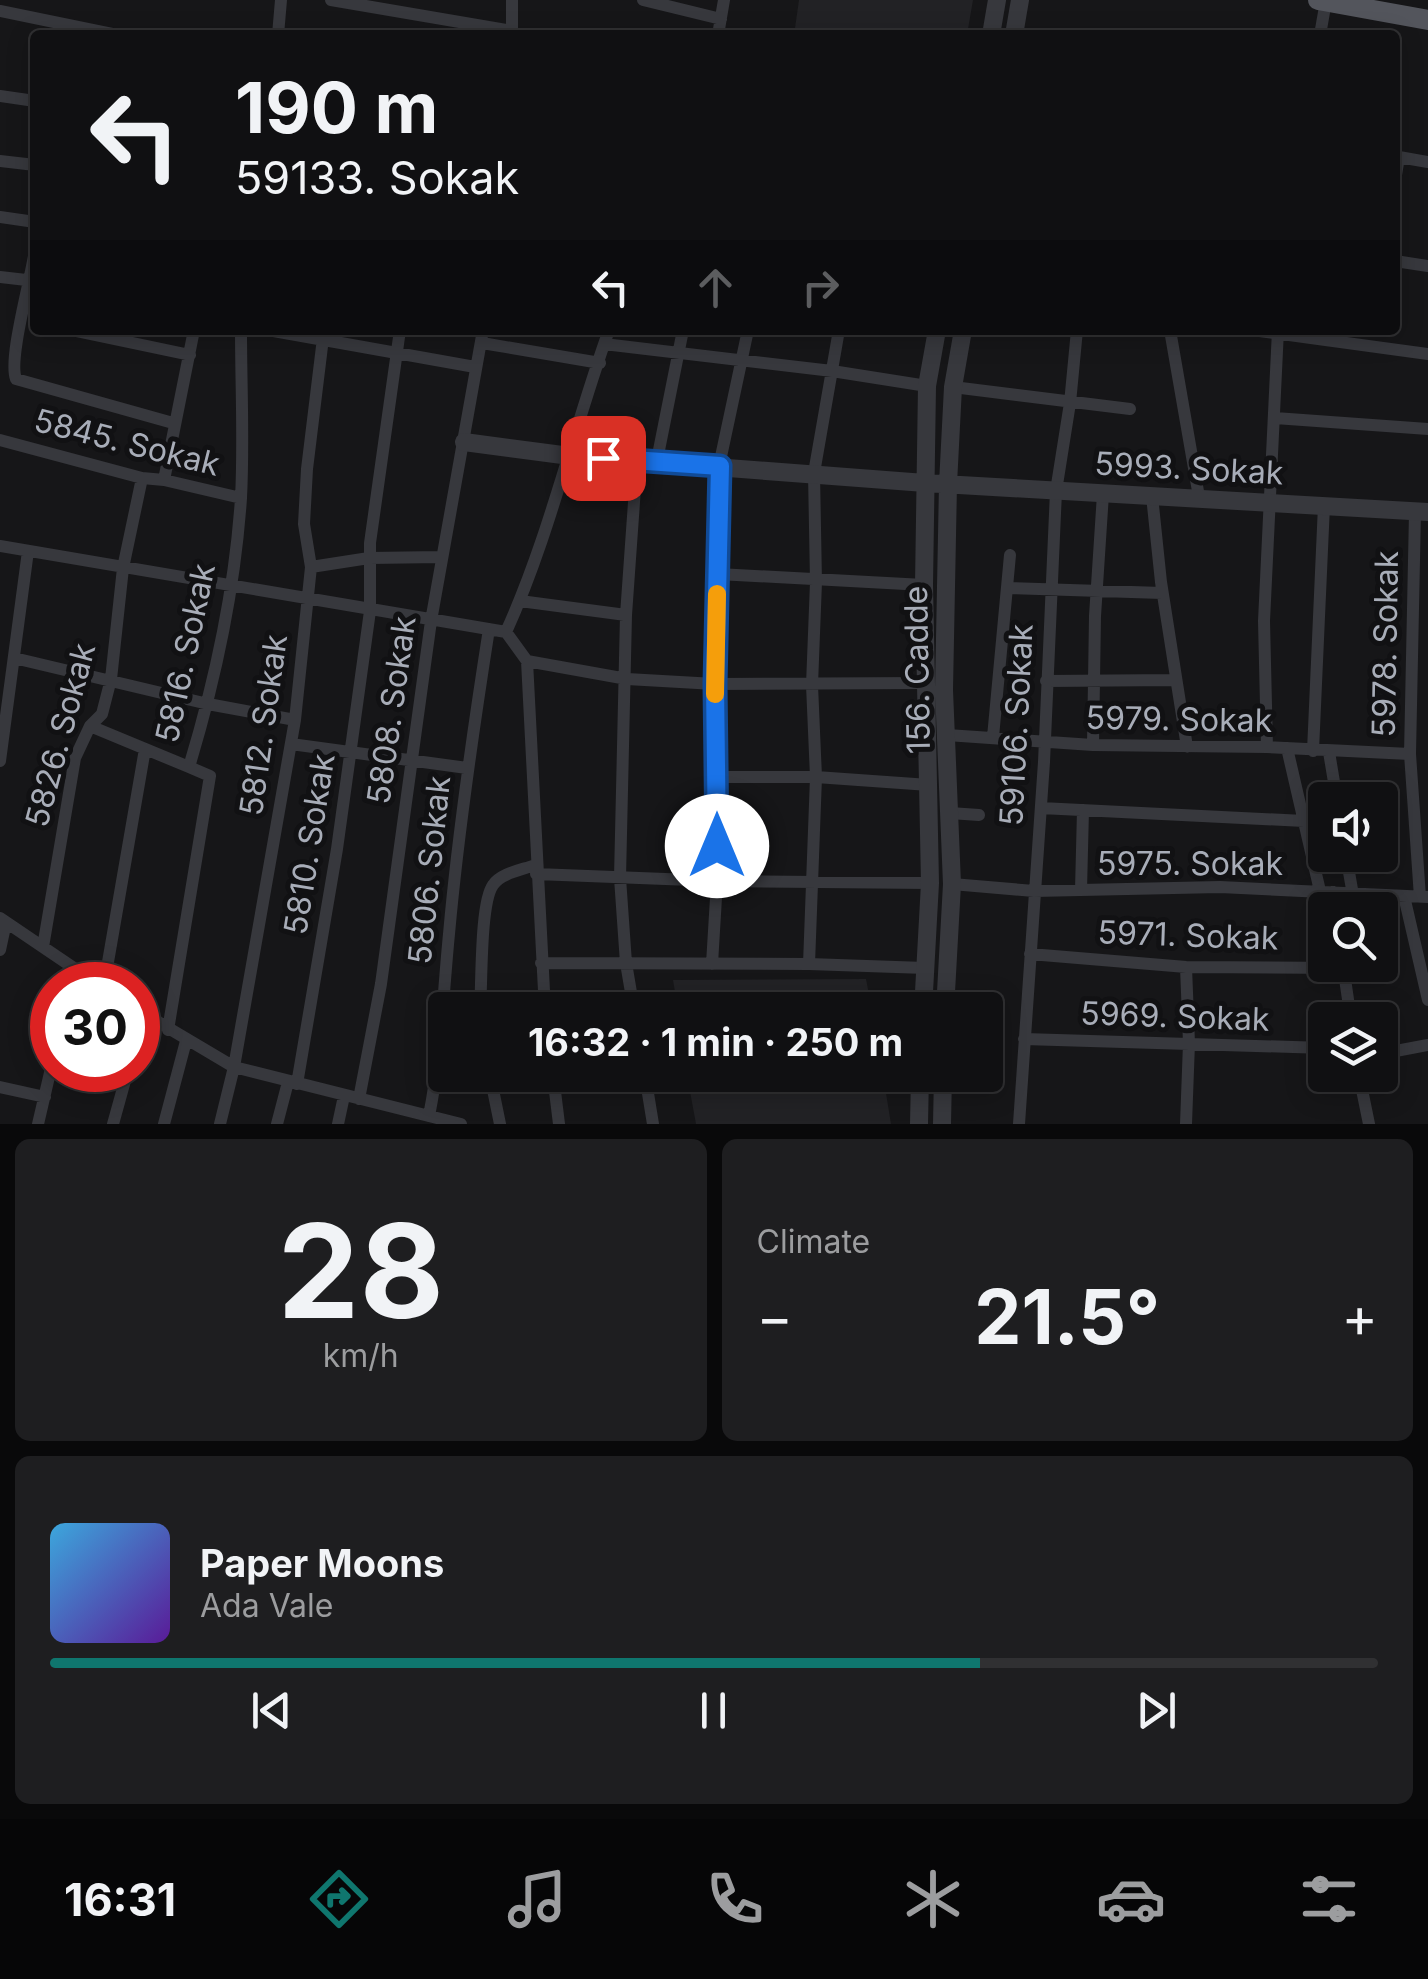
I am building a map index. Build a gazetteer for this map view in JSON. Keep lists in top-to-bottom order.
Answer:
{
  "streets": {
    "street": [
      "5845. Sokak",
      "5993. Sokak",
      "5978. Sokak",
      "5816. Sokak",
      "156. Cadde",
      "5808. Sokak",
      "5979. Sokak",
      "5812. Sokak",
      "59106. Sokak",
      "5826. Sokak",
      "5810. Sokak",
      "5975. Sokak",
      "5806. Sokak",
      "5971. Sokak",
      "5969. Sokak"
    ]
  },
  "crossings": [
    ["5845. Sokak", "5816. Sokak"],
    ["5845. Sokak", "5826. Sokak"],
    ["5993. Sokak", "5978. Sokak"],
    ["5993. Sokak", "156. Cadde"],
    ["5993. Sokak", "5808. Sokak"],
    ["5993. Sokak", "59106. Sokak"],
    ["5978. Sokak", "5979. Sokak"],
    ["5978. Sokak", "5975. Sokak"],
    ["156. Cadde", "5979. Sokak"],
    ["156. Cadde", "5975. Sokak"],
    ["5979. Sokak", "59106. Sokak"],
    ["59106. Sokak", "5975. Sokak"],
    ["59106. Sokak", "5971. Sokak"],
    ["59106. Sokak", "5969. Sokak"]
  ],
  "page": {
    "turn": ["190 m", "59133. Sokak"],
    "limit": "30",
    "trip": "16:32 · 1 min · 250 m",
    "tile": [
      ["28", "km/h"],
      "Climate"
    ],
    "heat": ["−", "21.5°", "+"],
    "song": ["Paper Moons", "Ada Vale"],
    "tabs": "16:31"
  }
}
